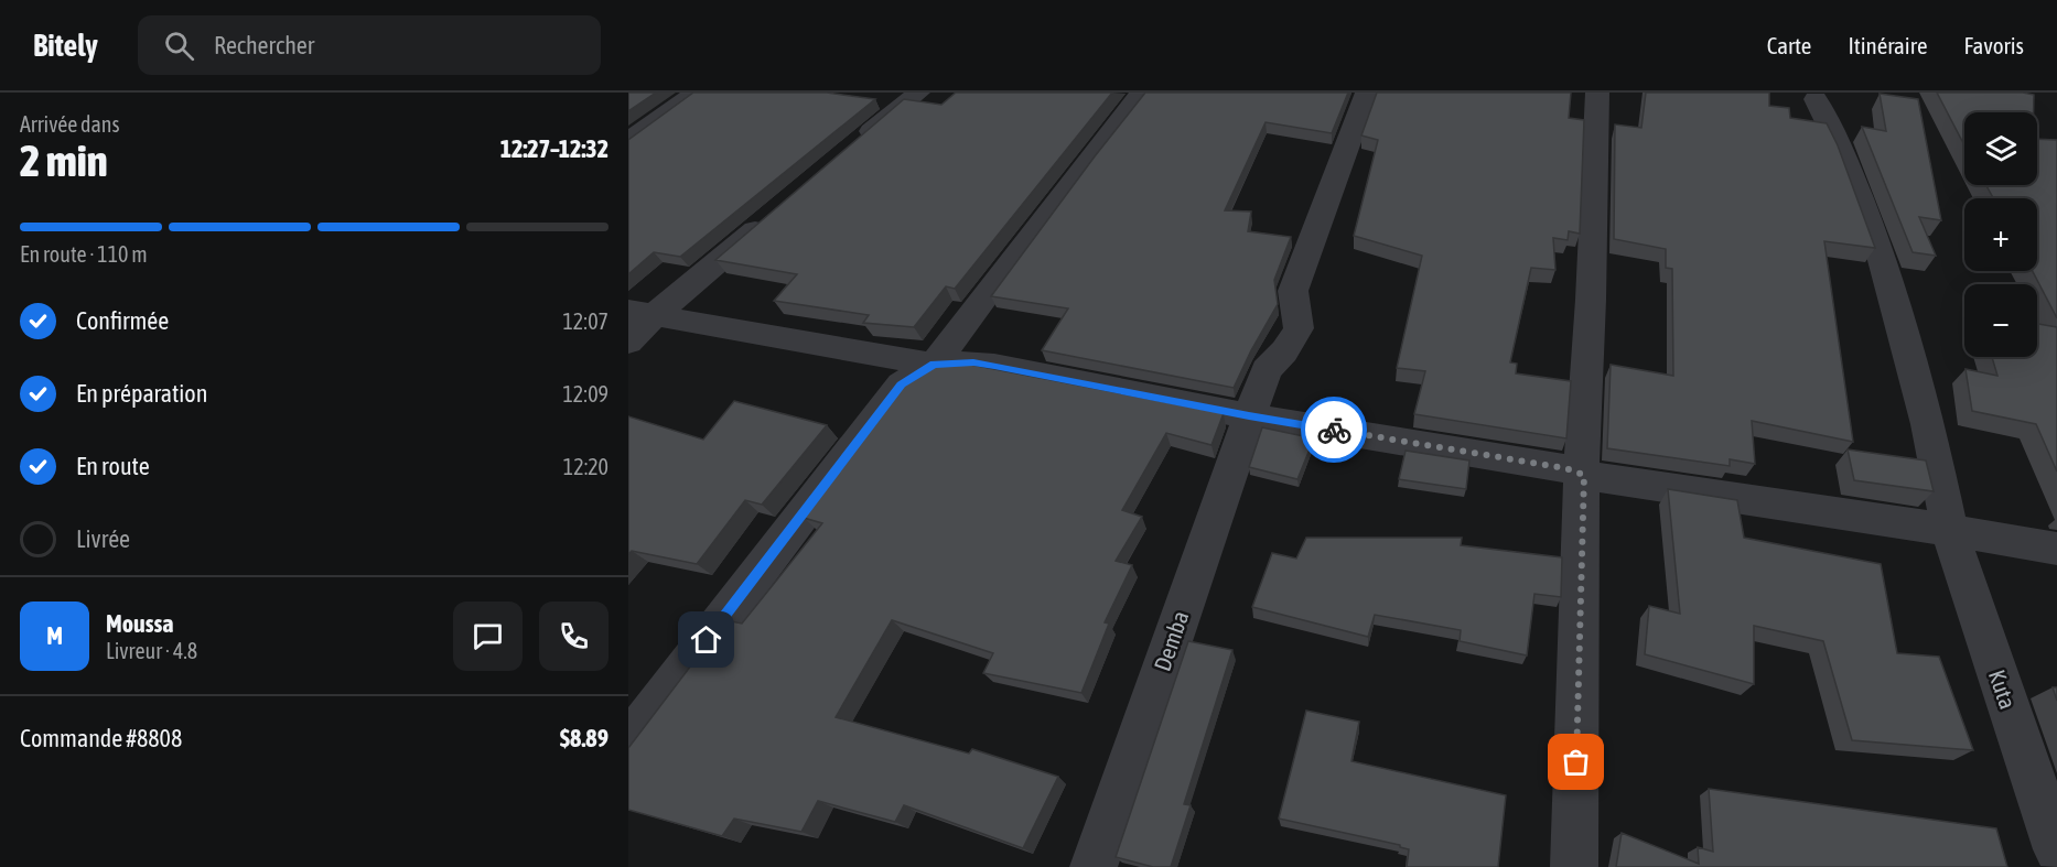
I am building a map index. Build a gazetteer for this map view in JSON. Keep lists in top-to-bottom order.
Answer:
{
  "streets": {
    "street": ["Demba", "Kuta"]
  },
  "page": {
    "header": "Bitely",
    "search": "Rechercher",
    "nav": ["Carte", "Itinéraire", "Favoris"],
    "heading": ["2 min", "Arrivée dans", "12:27–12:32"],
    "panel": [
      "Moussa",
      "Livreur · 4.8",
      "Commande #8808",
      "$8.89"
    ],
    "map_buttons": ["+", "−"],
    "bar": "En route · 110 m",
    "list": [
      ["Confirmée", "12:07"],
      ["En préparation", "12:09"],
      ["En route", "12:20"],
      "Livrée"
    ],
    "round": "M"
  }
}
